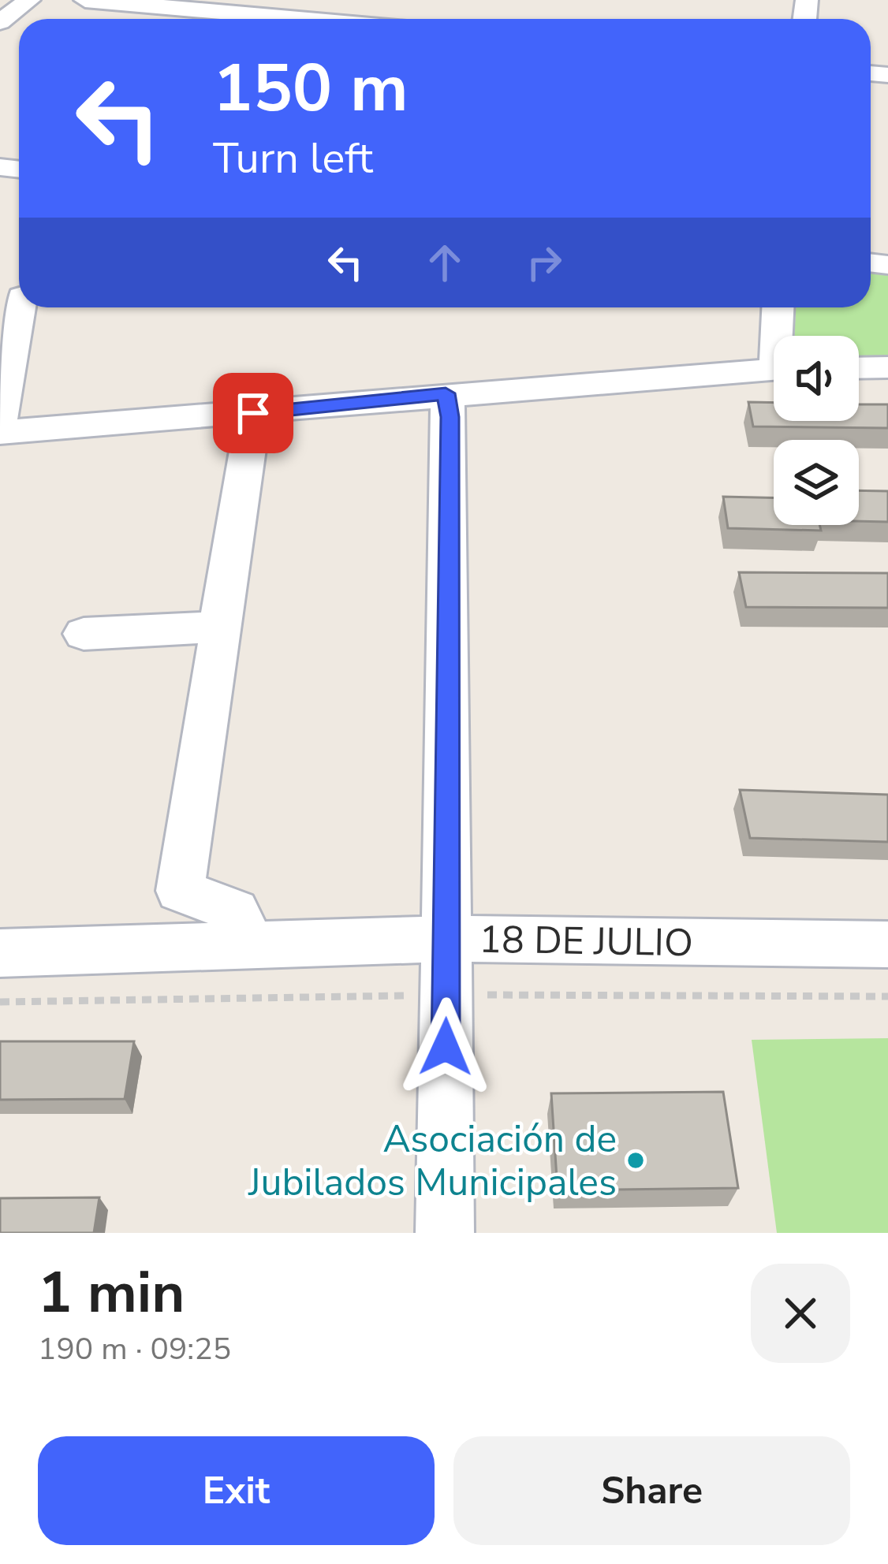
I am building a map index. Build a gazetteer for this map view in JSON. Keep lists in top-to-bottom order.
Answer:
{
  "streets": {
    "street": ["18 DE JULIO"]
  },
  "places": ["Asociación de Jubilados Municipales"],
  "page": {
    "turn": ["150 m", "Turn left"],
    "heading": ["1 min", "190 m · 09:25"],
    "buttons": ["Exit", "Share"]
  }
}
